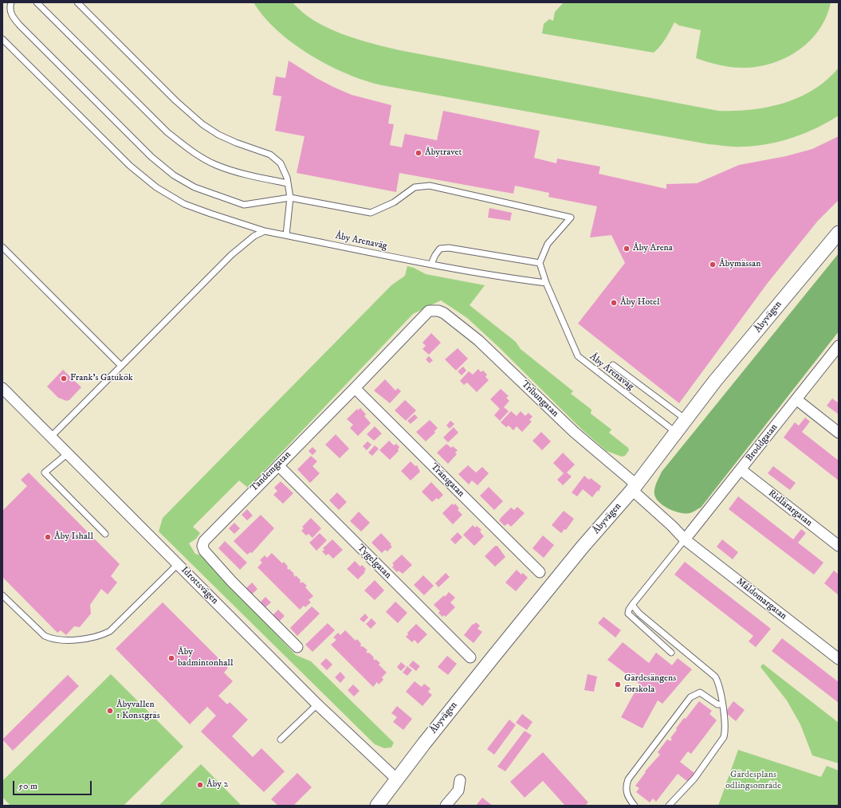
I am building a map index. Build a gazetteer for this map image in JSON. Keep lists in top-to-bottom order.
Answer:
{
  "streets": {
    "street": [
      "Åbyvägen",
      "Tribungatan",
      "Broddgatan",
      "Tandemgatan",
      "Tränsgatan",
      "Ridlärargatan",
      "Tygelgatan",
      "Idrottsvägen",
      "Måldomargatan"
    ],
    "lane": ["Åby Arenaväg"]
  },
  "crossings": [
    ["Åby Arenaväg", "Åbyvägen"],
    ["Åbyvägen", "Tribungatan"],
    ["Åbyvägen", "Idrottsvägen"],
    ["Åbyvägen", "Måldomargatan"],
    ["Tribungatan", "Tandemgatan"],
    ["Tribungatan", "Måldomargatan"],
    ["Broddgatan", "Ridlärargatan"],
    ["Broddgatan", "Måldomargatan"],
    ["Tandemgatan", "Tränsgatan"],
    ["Tandemgatan", "Tygelgatan"]
  ],
  "parks": ["Gärdesplans odlingsområde"],
  "places": [
    "Åbytravet",
    "Åby Arena",
    "Åbymässan",
    "Åby Hotel",
    "Frank's Gatukök",
    "Åby Ishall",
    "Åby badmintonhall",
    "Gärdesängens förskola",
    "Åbyvallen 1 Konstgräs",
    "Åby 2"
  ],
  "scale_bar": "50 m"
}
